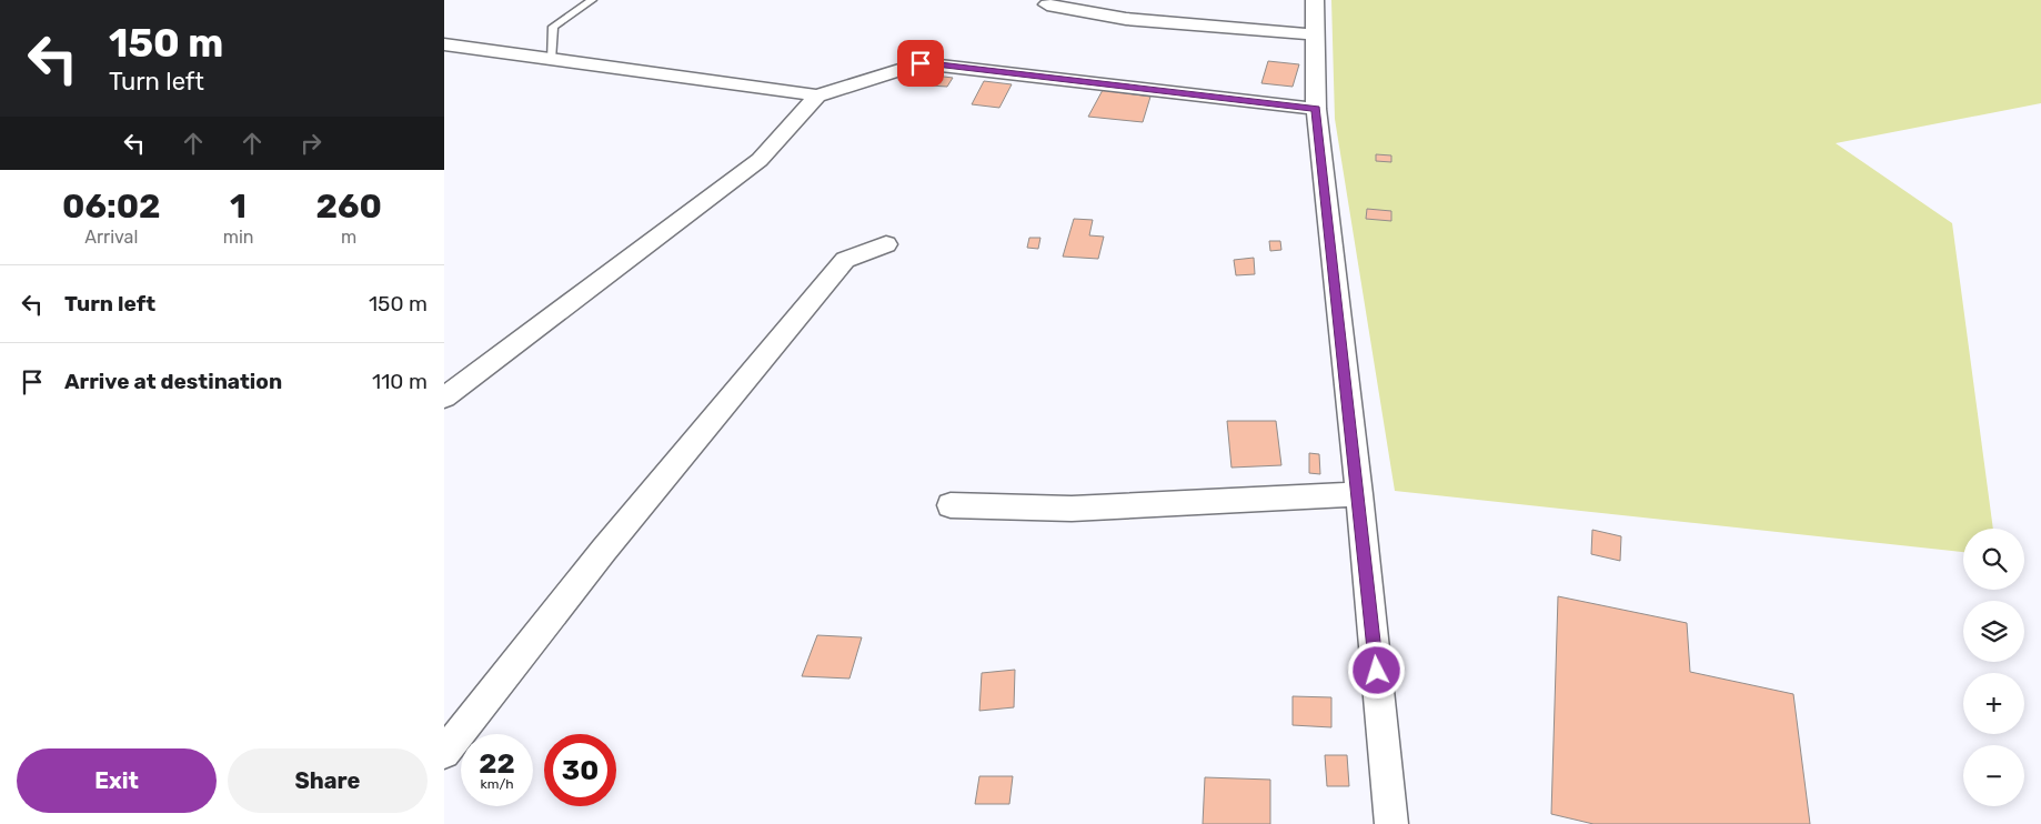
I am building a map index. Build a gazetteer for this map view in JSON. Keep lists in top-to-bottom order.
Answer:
{
  "page": {
    "turn": ["150 m", "Turn left"],
    "eta": [
      "06:02",
      "Arrival",
      "1",
      "min",
      "260",
      "m"
    ],
    "list": [
      {
        "name": "Turn left",
        "value": "150 m"
      },
      {
        "name": "Arrive at destination",
        "value": "110 m"
      }
    ],
    "map_buttons": ["+", "−"],
    "speed": "22 km/h",
    "limit": "30",
    "buttons": ["Exit", "Share"]
  }
}
